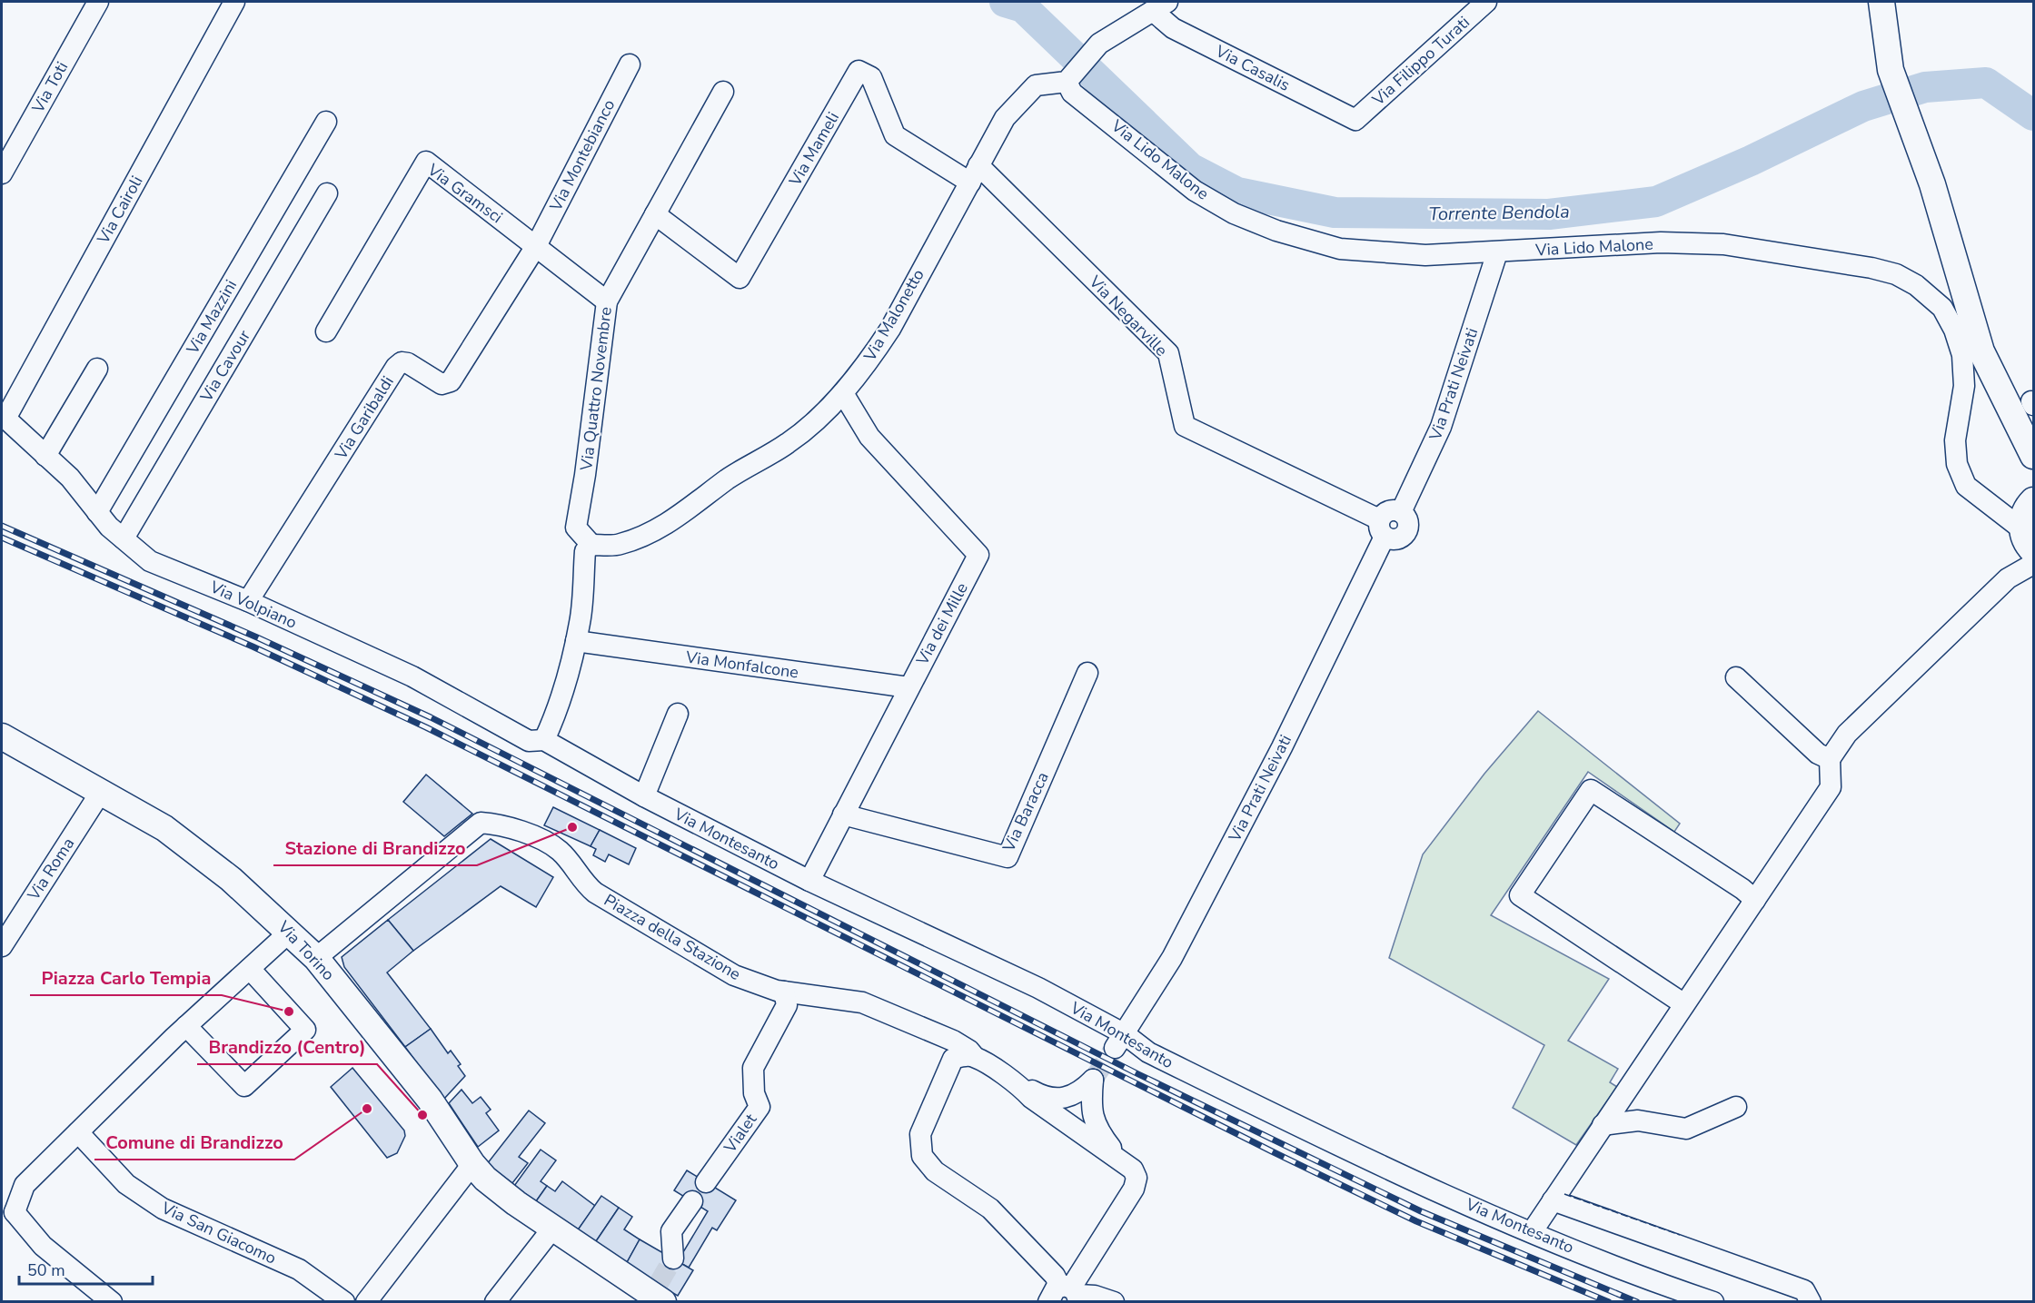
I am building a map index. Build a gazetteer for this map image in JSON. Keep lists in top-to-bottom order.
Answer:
{
  "streets": {
    "main road": ["Via Torino"],
    "street": [
      "Via Filippo Turati",
      "Via Casalis",
      "Via Toti",
      "Via Mameli",
      "Via Montebianco",
      "Via Lido Malone",
      "Via Gramsci",
      "Via Cairoli",
      "Via Malonetto",
      "Via Negarville",
      "Via Mazzini",
      "Via Cavour",
      "Via Prati Neivati",
      "Via Quattro Novembre",
      "Via Garibaldi",
      "Via Volpiano",
      "Via dei Mille",
      "Via Monfalcone",
      "Via Baracca",
      "Via Montesanto",
      "Via Roma",
      "Piazza della Stazione",
      "Vialet",
      "Via San Giacomo"
    ]
  },
  "crossings": [
    ["Via Filippo Turati", "Via Casalis"],
    ["Via Mameli", "Via Malonetto"],
    ["Via Mameli", "Via Negarville"],
    ["Via Mameli", "Via Quattro Novembre"],
    ["Via Montebianco", "Via Gramsci"],
    ["Via Montebianco", "Via Garibaldi"],
    ["Via Lido Malone", "Via Malonetto"],
    ["Via Lido Malone", "Via Prati Neivati"],
    ["Via Gramsci", "Via Quattro Novembre"],
    ["Via Gramsci", "Via Garibaldi"],
    ["Via Cairoli", "Via Volpiano"],
    ["Via Malonetto", "Via Negarville"],
    ["Via Malonetto", "Via Quattro Novembre"],
    ["Via Malonetto", "Via dei Mille"],
    ["Via Negarville", "Via Prati Neivati"],
    ["Via Mazzini", "Via Volpiano"],
    ["Via Cavour", "Via Volpiano"],
    ["Via Prati Neivati", "Via Montesanto"],
    ["Via Garibaldi", "Via Volpiano"],
    ["Via Volpiano", "Via Montesanto"],
    ["Via dei Mille", "Via Monfalcone"],
    ["Via dei Mille", "Via Baracca"],
    ["Via dei Mille", "Via Montesanto"],
    ["Via Roma", "Via Torino"],
    ["Piazza della Stazione", "Via Torino"],
    ["Piazza della Stazione", "Vialet"]
  ],
  "water": ["Torrente Bendola"],
  "places": [
    "Stazione di Brandizzo",
    "Piazza Carlo Tempia",
    "Comune di Brandizzo",
    "Brandizzo (Centro)"
  ],
  "scale_bar": "50 m"
}
